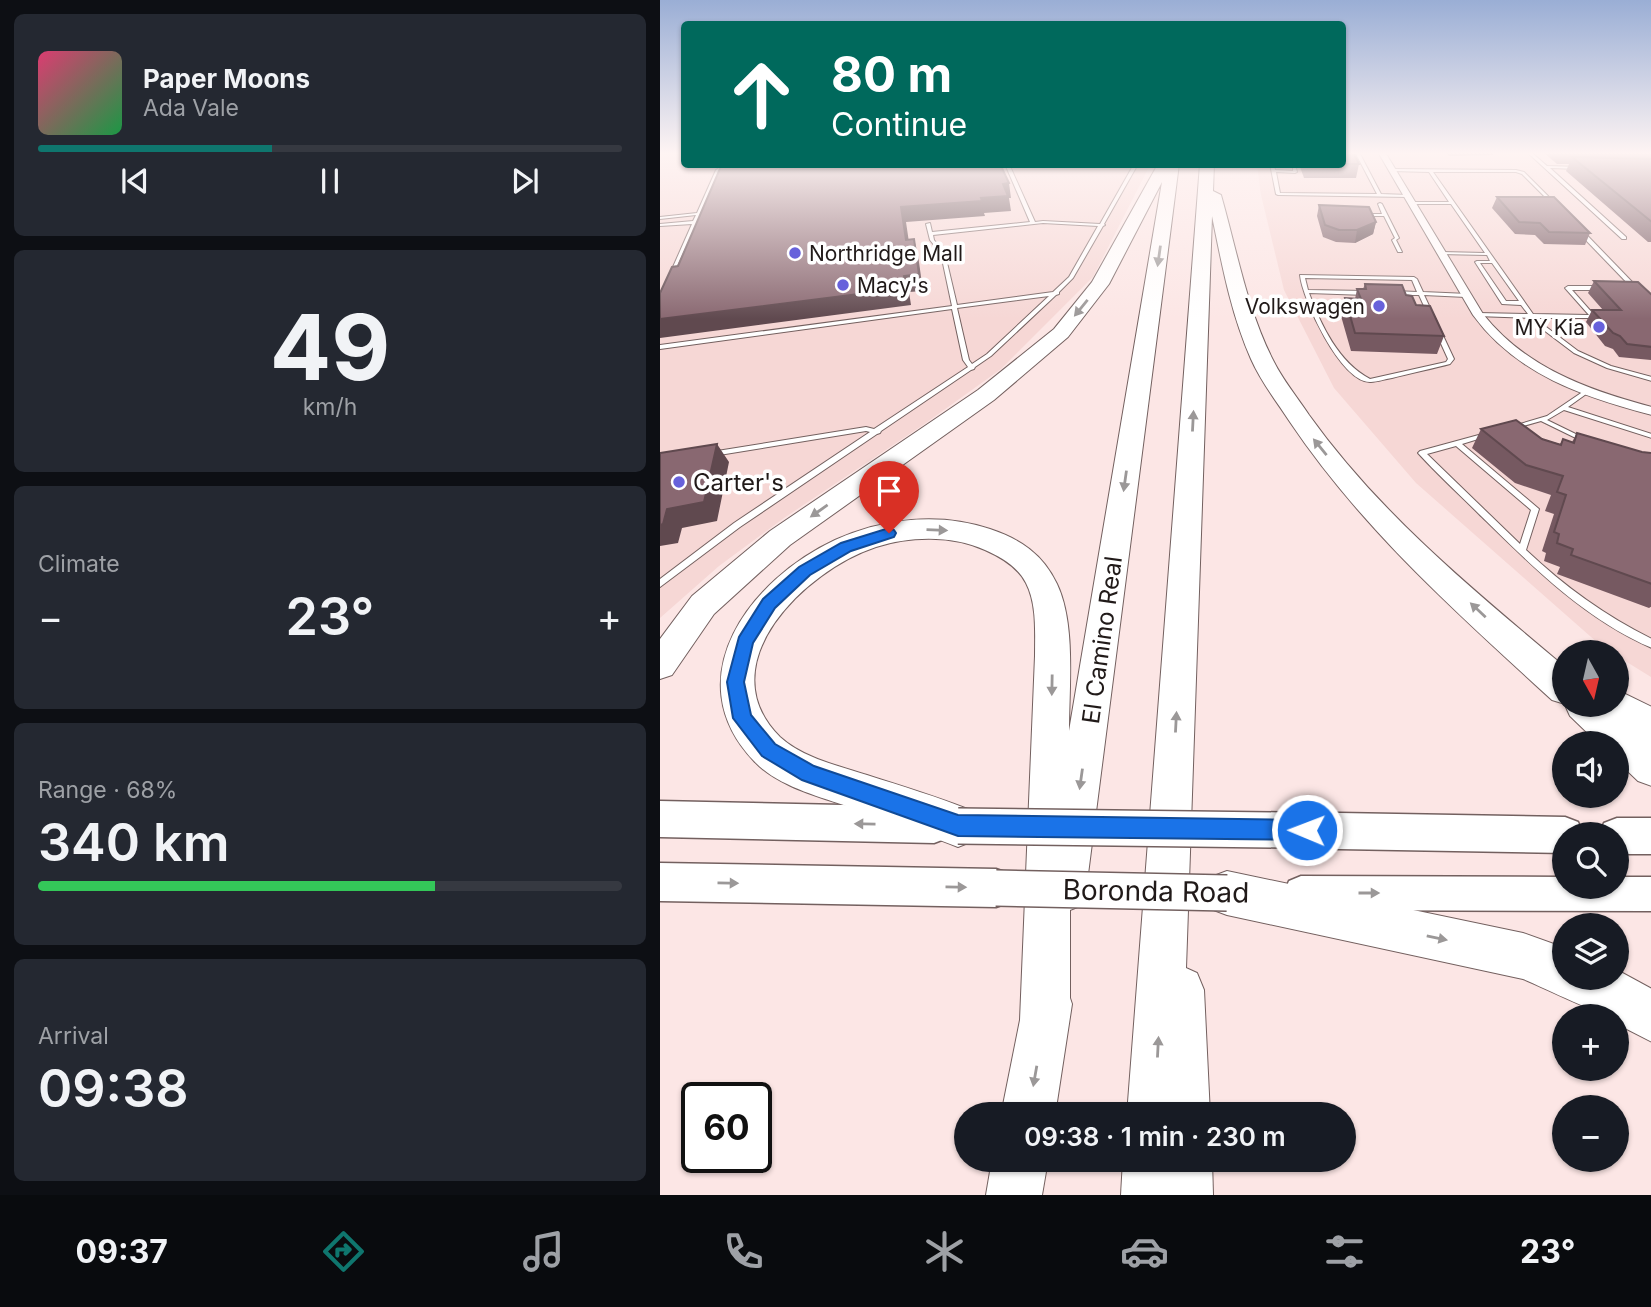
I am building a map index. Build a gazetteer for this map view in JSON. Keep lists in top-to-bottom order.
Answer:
{
  "streets": {
    "highway": ["El Camino Real"],
    "main road": ["Boronda Road"]
  },
  "places": [
    "Northridge Mall",
    "Macy's",
    "Volkswagen",
    "MY Kia",
    "Carter's"
  ],
  "north": "bottom",
  "page": {
    "turn": ["80 m", "Continue"],
    "song": ["Paper Moons", "Ada Vale"],
    "tile": [
      ["49", "km/h"],
      "Climate",
      ["Range · 68%", "340 km"],
      ["Arrival", "09:38"]
    ],
    "heat": ["−", "23°", "+"],
    "map_buttons": ["+", "−"],
    "limit": "60",
    "trip": "09:38 · 1 min · 230 m",
    "tabs": ["09:37", "23°"]
  }
}
